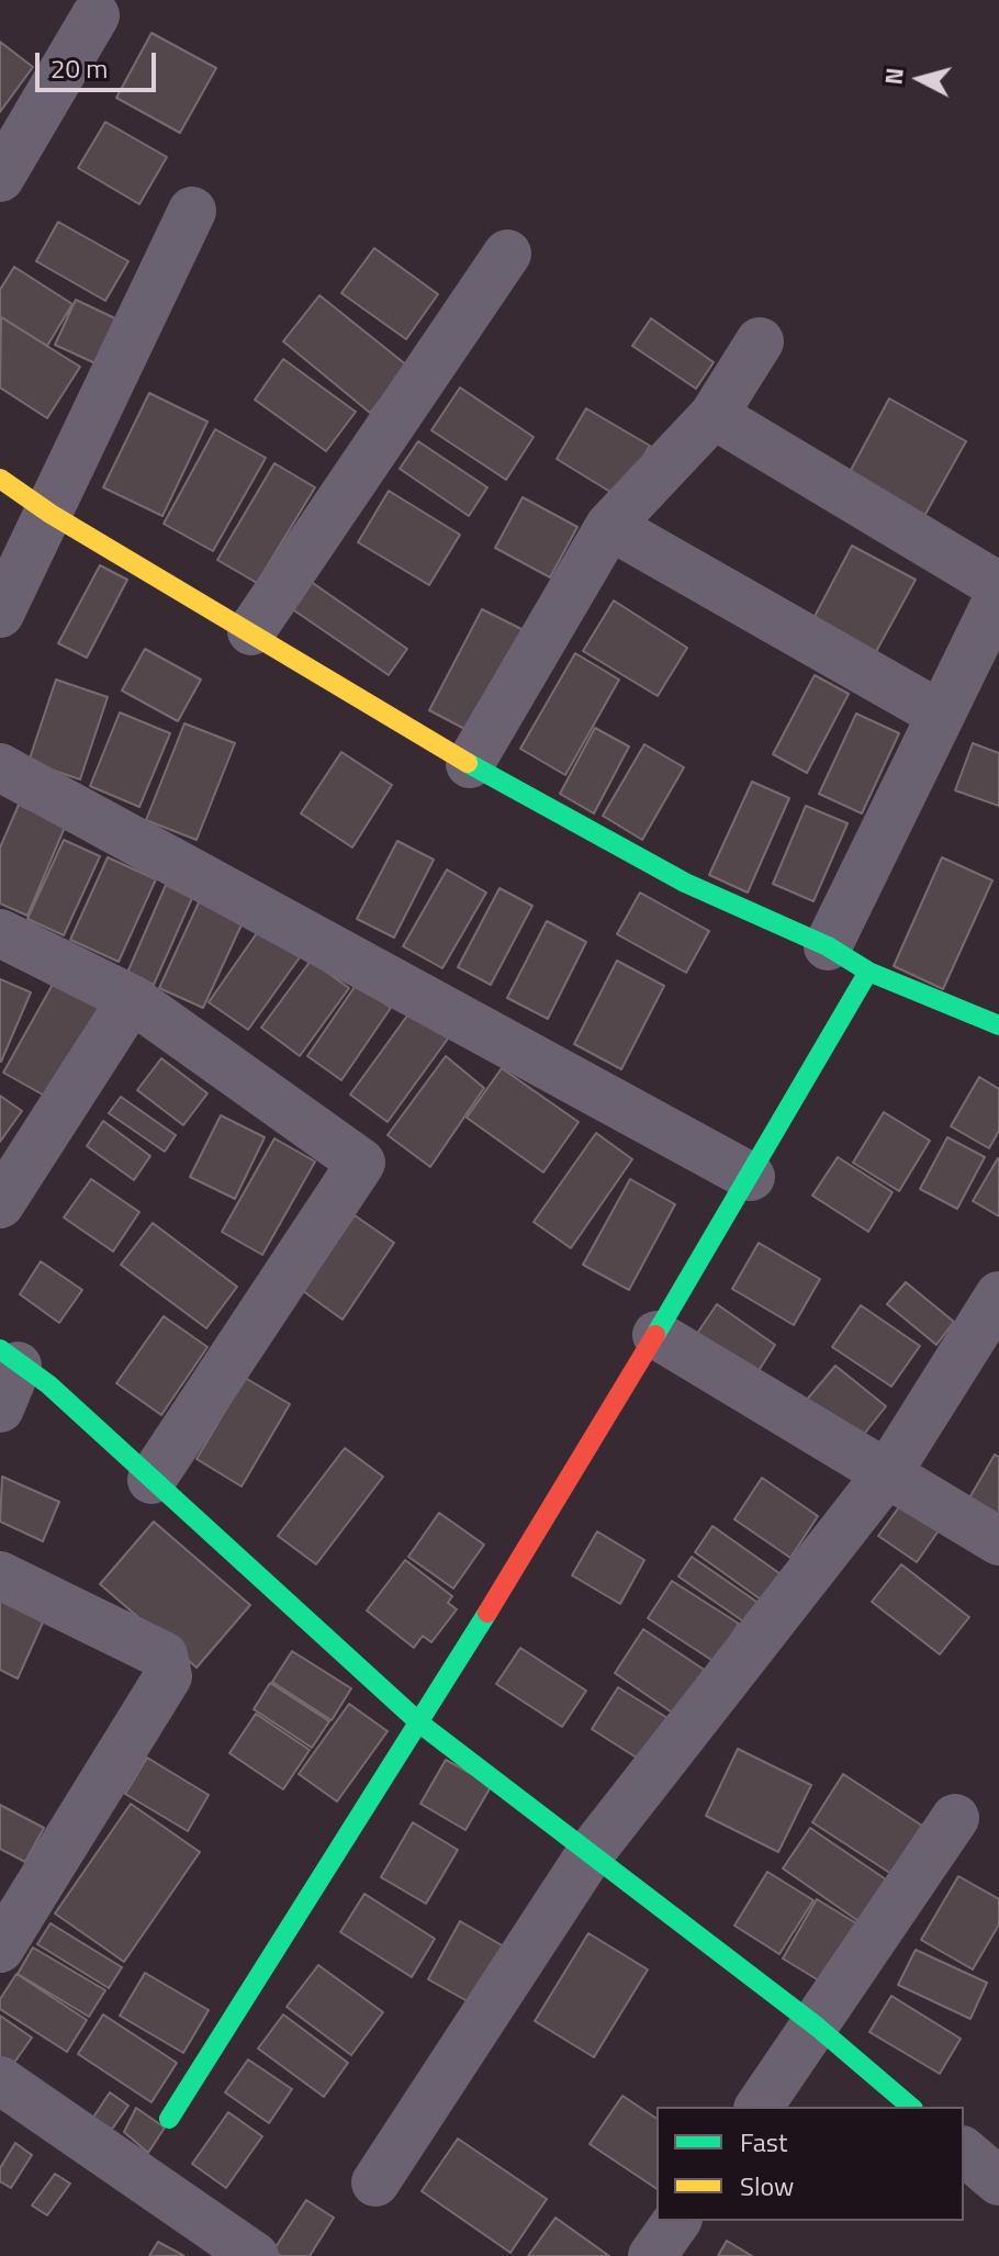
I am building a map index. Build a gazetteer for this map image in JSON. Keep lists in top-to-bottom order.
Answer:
{
  "legend": ["Fast", "Slow"],
  "scale_bar": "20 m",
  "north": "left"
}
